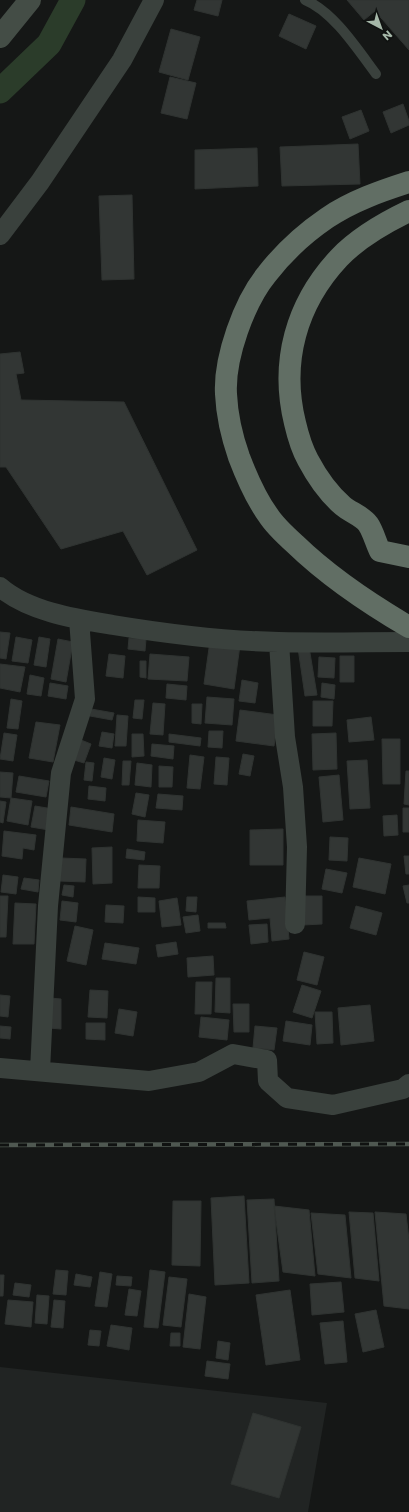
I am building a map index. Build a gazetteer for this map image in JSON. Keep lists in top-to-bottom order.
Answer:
{
  "north": "bottom right"
}
